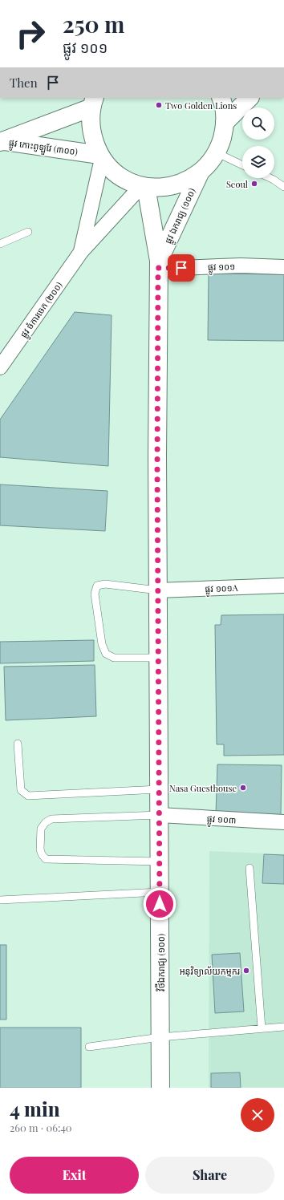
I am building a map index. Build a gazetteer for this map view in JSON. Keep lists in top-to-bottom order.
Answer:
{
  "streets": {
    "main road": ["ផ្លូវ កោះពូឡួវែ (៣០០)", "ផ្លូវ ឯករាជ្យ (១០០)", "វិថីឯករាជ្យ (១០០)"],
    "street": [
      "ផ្លូវ ១០១",
      "ផ្លូវ ចំការចេក (២០០)",
      "ផ្លូវ ១០១A",
      "ផ្លូវ ១០៣"
    ]
  },
  "crossings": [
    ["ផ្លូវ កោះពូឡួវែ (៣០០)", "ផ្លូវ ចំការចេក (២០០)"],
    ["ផ្លូវ ឯករាជ្យ (១០០)", "ផ្លូវ ១០១"],
    ["ផ្លូវ ឯករាជ្យ (១០០)", "ផ្លូវ ចំការចេក (២០០)"],
    ["ផ្លូវ ឯករាជ្យ (១០០)", "វិថីឯករាជ្យ (១០០)"],
    ["ផ្លូវ ១០១", "វិថីឯករាជ្យ (១០០)"],
    ["ផ្លូវ ១០១A", "វិថីឯករាជ្យ (១០០)"],
    ["ផ្លូវ ១០៣", "វិថីឯករាជ្យ (១០០)"]
  ],
  "places": [
    "Two Golden Lions",
    "Seoul",
    "Nasa Guesthouse",
    "អនុវិទ្យាល័យកម្មករ"
  ],
  "page": {
    "turn": ["250 m", "ផ្លូវ ១០១"],
    "then": "Then",
    "heading": ["4 min", "260 m · 06:40"],
    "buttons": ["Exit", "Share"]
  }
}
